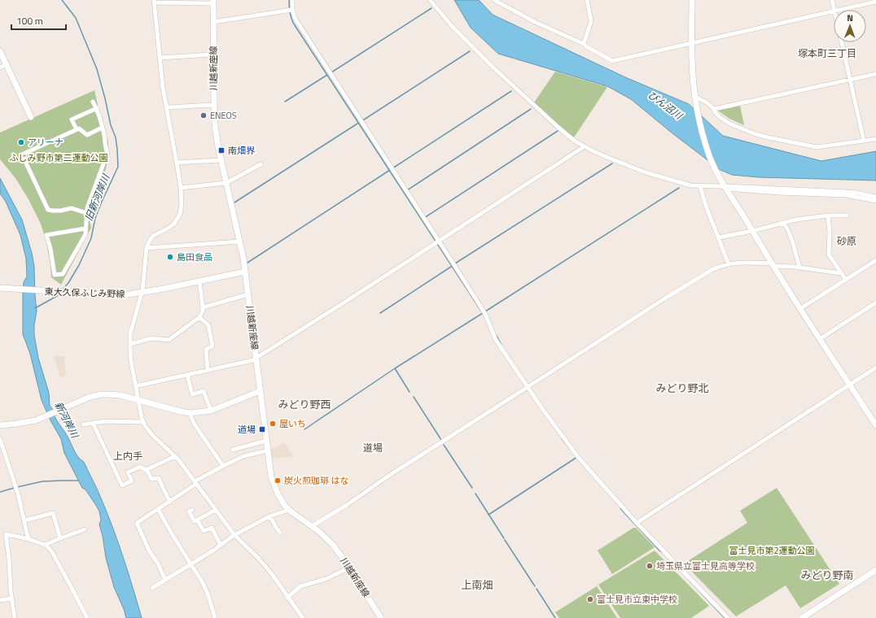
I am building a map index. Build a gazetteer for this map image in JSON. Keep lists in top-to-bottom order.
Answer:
{
  "streets": {
    "main road": ["川越新座線", "東大久保ふじみ野線"]
  },
  "crossings": [
    ["川越新座線", "東大久保ふじみ野線"]
  ],
  "districts": [
    "塚本町三丁目",
    "砂原",
    "みどり野北",
    "みどり野西",
    "道場",
    "上内手",
    "みどり野南",
    "上南畑"
  ],
  "water": ["びん沼川", "旧新河岸川", "新河岸川"],
  "parks": ["ふじみ野市第二運動公園", "富士見市第2運動公園"],
  "places": {
    "other": [
      "ENEOS",
      "アリーナ",
      "島田食品",
      "屋いち",
      "炭火煎珈琲 はな",
      "埼玉県立富士見高等学校",
      "富士見市立東中学校"
    ],
    "transit": ["南畑界", "道場"]
  },
  "scale_bar": "100 m",
  "north": "top"
}
